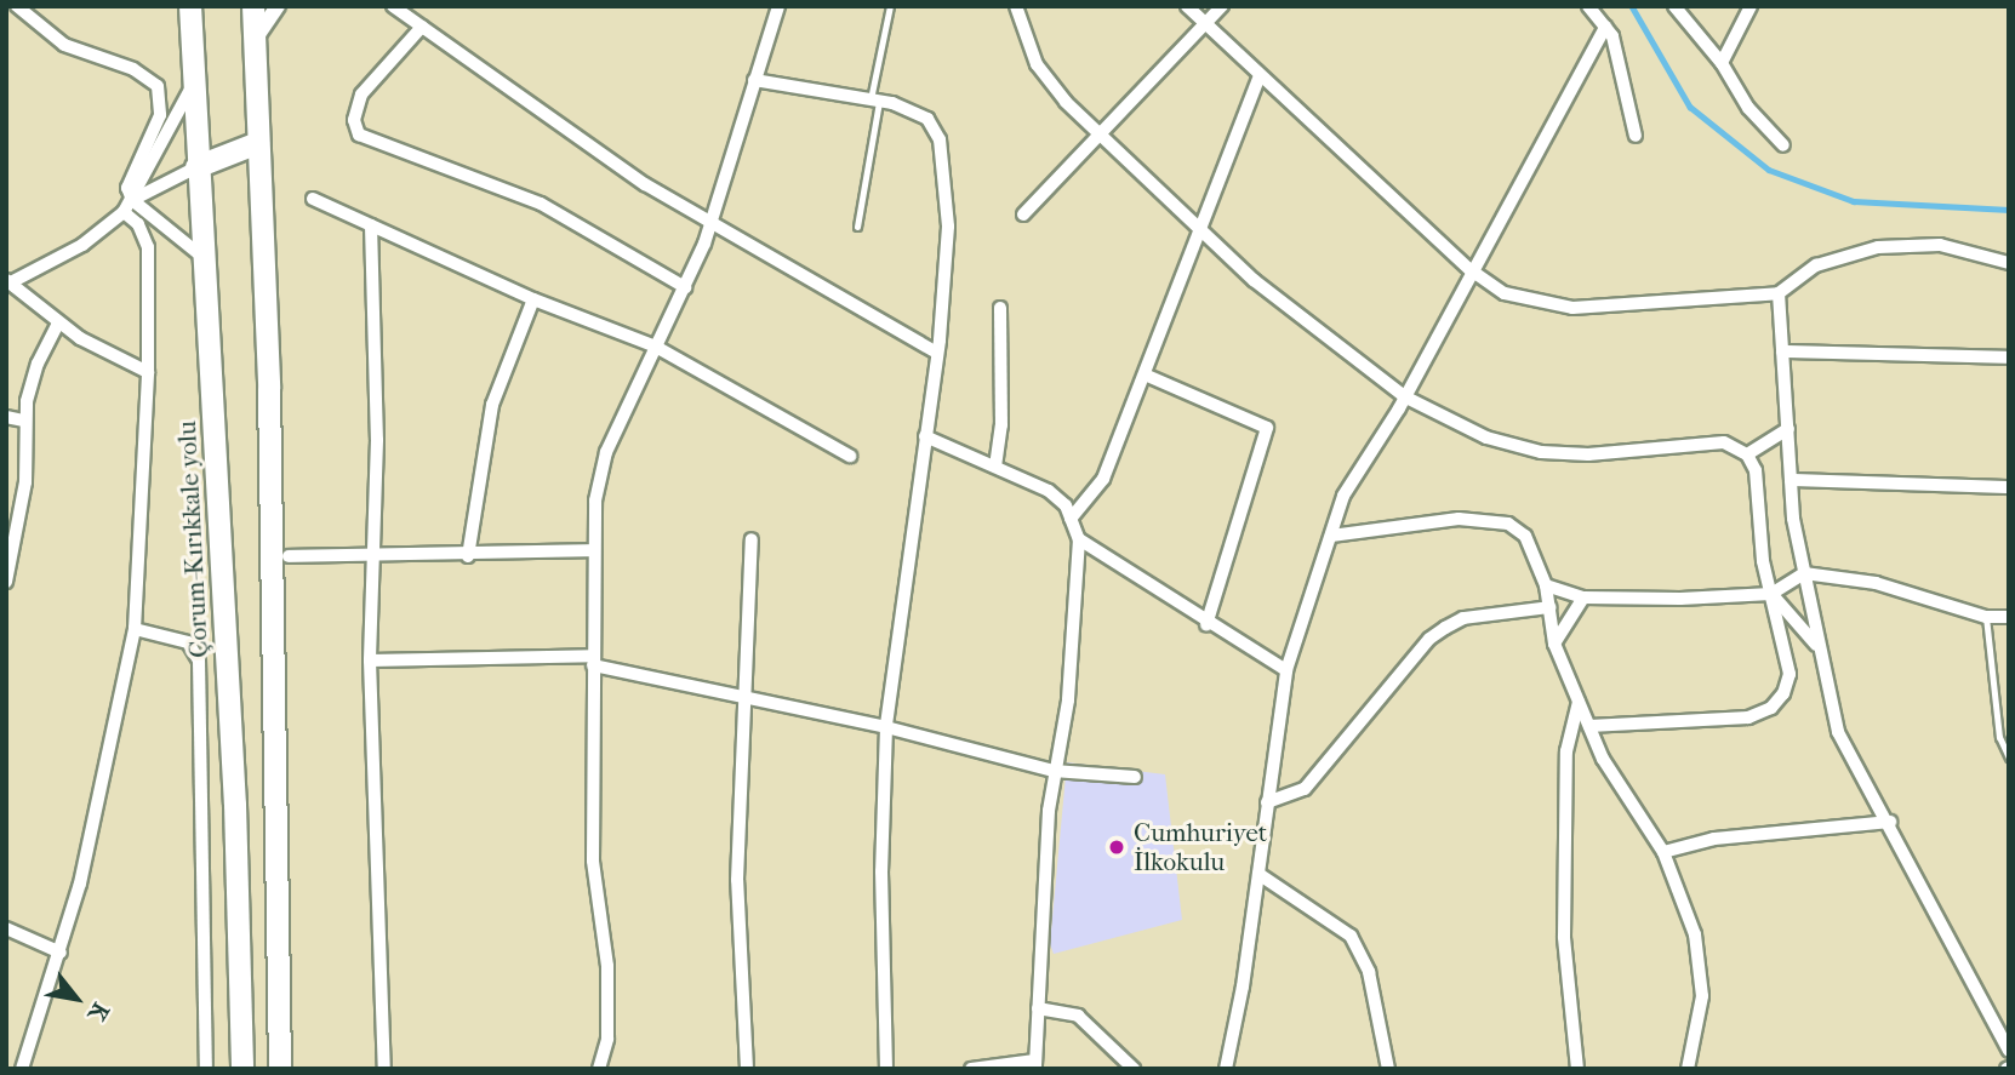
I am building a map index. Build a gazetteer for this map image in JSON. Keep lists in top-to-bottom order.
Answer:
{
  "streets": {
    "highway": ["Çorum-Kırıkkale yolu"]
  },
  "places": ["Cumhuriyet İlkokulu"],
  "north": "bottom right"
}
